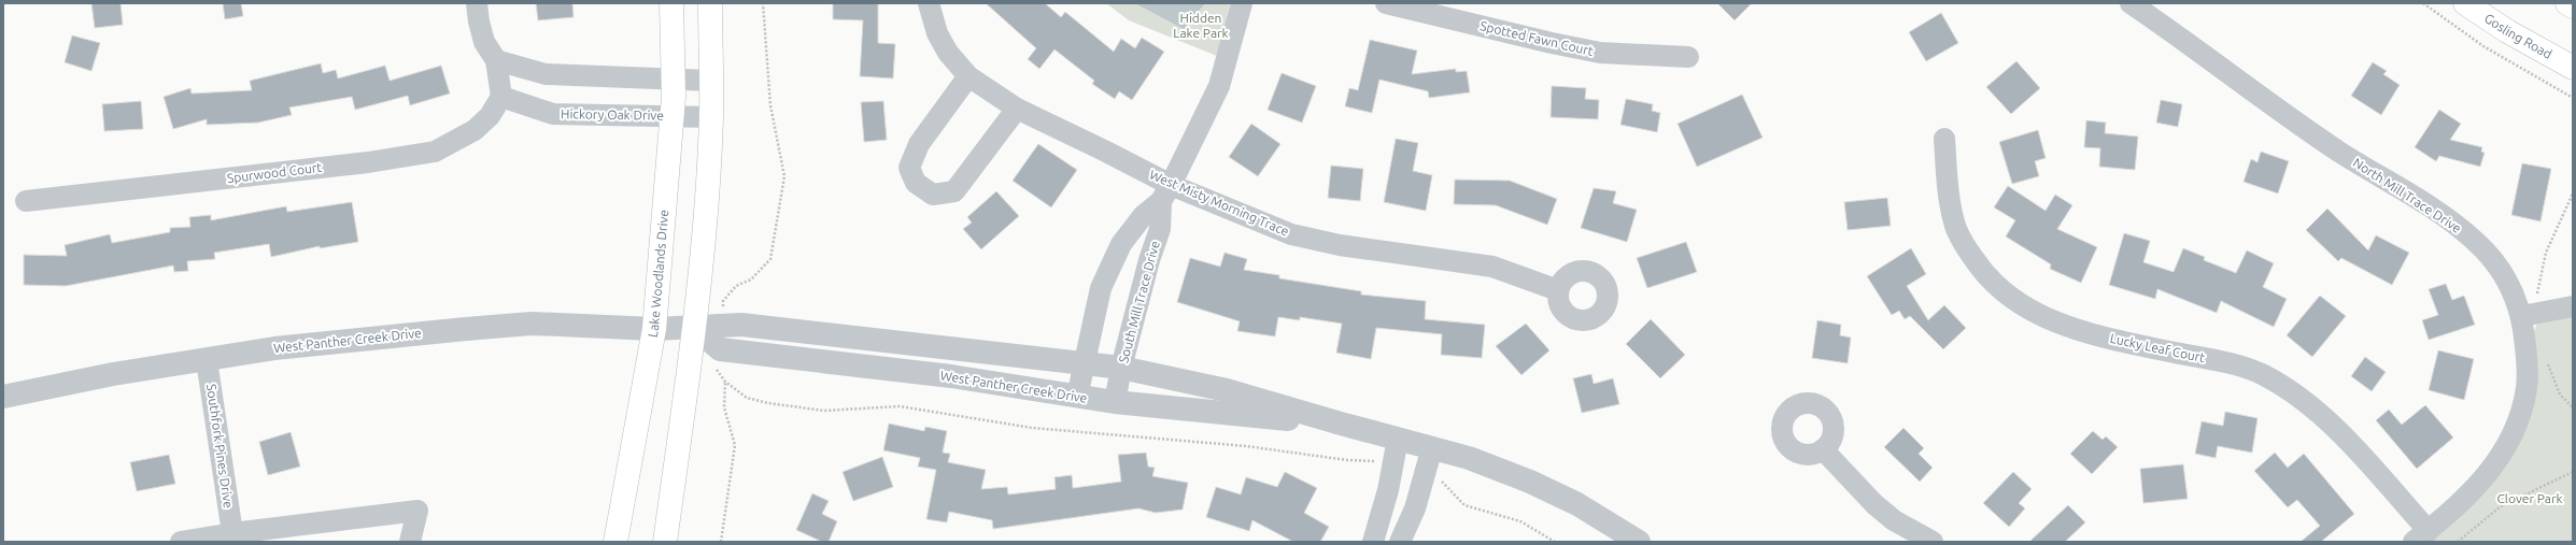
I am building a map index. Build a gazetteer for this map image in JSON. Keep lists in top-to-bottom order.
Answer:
{
  "streets": {
    "main road": ["Gosling Road", "Lake Woodlands Drive"],
    "street": [
      "Spotted Fawn Court",
      "Hickory Oak Drive",
      "Spurwood Court",
      "North Mill Trace Drive",
      "West Misty Morning Trace",
      "South Mill Trace Drive",
      "West Panther Creek Drive",
      "Lucky Leaf Court",
      "Southfork Pines Drive"
    ]
  },
  "crossings": [
    ["Hickory Oak Drive", "Spurwood Court"],
    ["Hickory Oak Drive", "Lake Woodlands Drive"],
    ["North Mill Trace Drive", "Lucky Leaf Court"],
    ["West Misty Morning Trace", "South Mill Trace Drive"],
    ["Lake Woodlands Drive", "West Panther Creek Drive"],
    ["South Mill Trace Drive", "West Panther Creek Drive"],
    ["West Panther Creek Drive", "Southfork Pines Drive"]
  ],
  "parks": ["Hidden Lake Park", "Clover Park"]
}
